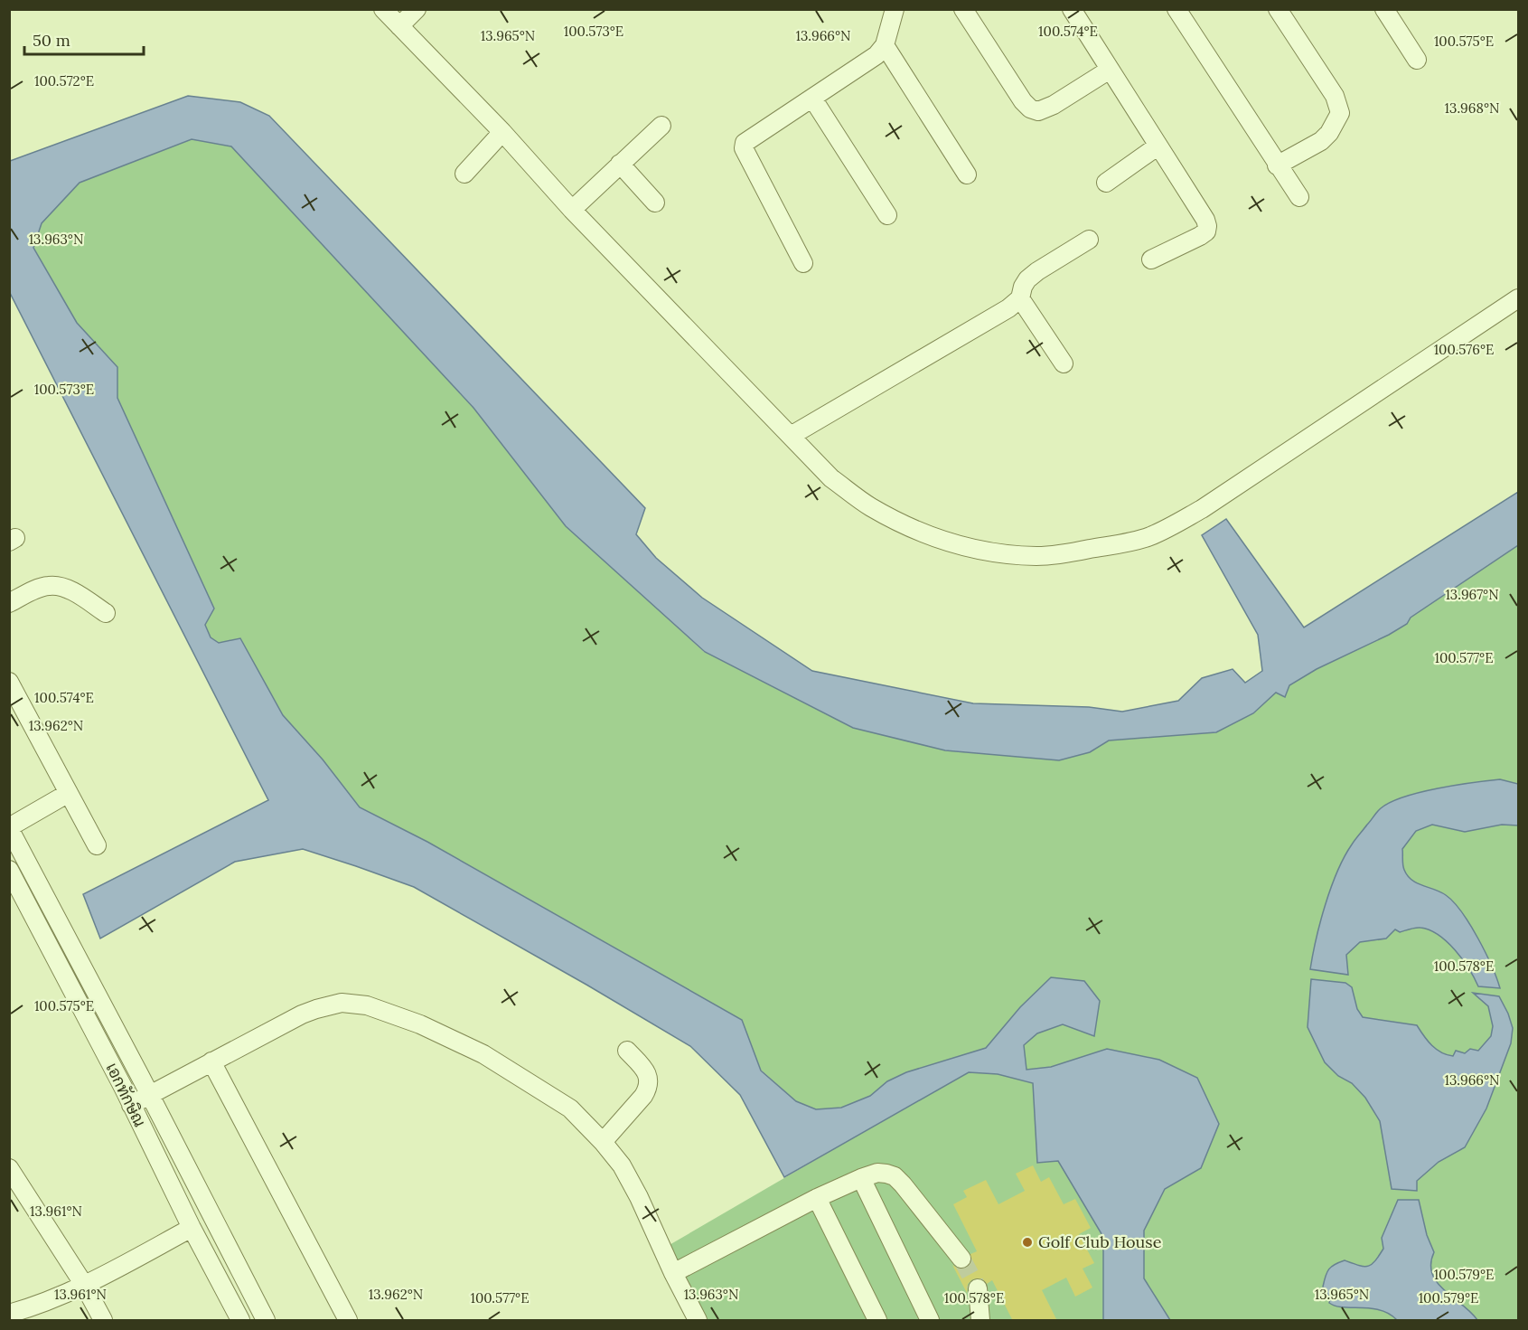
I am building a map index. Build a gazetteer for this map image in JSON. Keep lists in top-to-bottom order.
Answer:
{
  "streets": {
    "street": ["เอกทักษิณ"]
  },
  "places": ["Golf Club House"],
  "scale_bar": "50 m",
  "coordinates": [
    "100.573°E",
    "100.574°E",
    "13.965°N",
    "13.966°N",
    "100.575°E",
    "100.572°E",
    "13.968°N",
    "13.963°N",
    "100.576°E",
    "13.967°N",
    "100.577°E",
    "13.962°N",
    "100.578°E",
    "13.961°N",
    "100.579°E"
  ]
}
